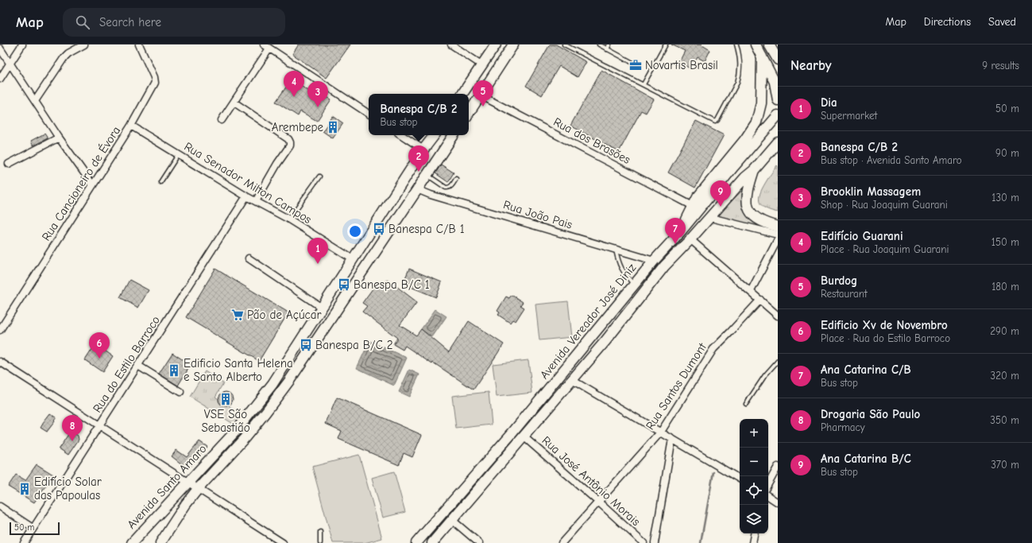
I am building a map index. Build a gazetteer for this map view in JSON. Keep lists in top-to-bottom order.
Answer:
{
  "streets": {
    "main road": ["Avenida Vereador José Diniz", "Avenida Santo Amaro"],
    "street": [
      "Rua dos Brasões",
      "Rua Senador Milton Campos",
      "Rua Cancioneiro de Évora",
      "Rua João Pais",
      "Rua do Estilo Barroco",
      "Rua Santos Dumont",
      "Rua José Antônio Morais"
    ]
  },
  "crossings": [
    ["Rua Senador Milton Campos", "Rua Cancioneiro de Évora"],
    ["Rua Senador Milton Campos", "Rua do Estilo Barroco"],
    ["Rua Senador Milton Campos", "Avenida Santo Amaro"],
    ["Rua João Pais", "Avenida Vereador José Diniz"],
    ["Rua João Pais", "Avenida Santo Amaro"],
    ["Avenida Vereador José Diniz", "Rua José Antônio Morais"],
    ["Rua Santos Dumont", "Rua José Antônio Morais"]
  ],
  "places": {
    "office": ["Novartis Brasil"],
    "building": [
      "Arembepe",
      "Edificio Santa Helena e Santo Alberto",
      "VSE São Sebastião",
      "Edifício Solar das Papoulas"
    ],
    "bus stop": ["Banespa C/B 1", "Banespa B/C 1", "Banespa B/C 2"],
    "supermarket": ["Pão de Açúcar"]
  },
  "scale_bar": "50 m",
  "page": {
    "header": "Map",
    "search": "Search here",
    "nav": ["Map", "Directions", "Saved"],
    "heading": ["Nearby", "9 results"],
    "pins": [
      "4",
      "5",
      "3",
      "2",
      "9",
      "7",
      "1",
      "6",
      "8"
    ],
    "list": [
      {
        "mark": "1",
        "name": "Dia",
        "note": "Supermarket",
        "value": "50 m"
      },
      {
        "mark": "2",
        "name": "Banespa C/B 2",
        "note": "Bus stop · Avenida Santo Amaro",
        "value": "90 m"
      },
      {
        "mark": "3",
        "name": "Brooklin Massagem",
        "note": "Shop · Rua Joaquim Guarani",
        "value": "130 m"
      },
      {
        "mark": "4",
        "name": "Edifício Guarani",
        "note": "Place · Rua Joaquim Guarani",
        "value": "150 m"
      },
      {
        "mark": "5",
        "name": "Burdog",
        "note": "Restaurant",
        "value": "180 m"
      },
      {
        "mark": "6",
        "name": "Edificio Xv de Novembro",
        "note": "Place · Rua do Estilo Barroco",
        "value": "290 m"
      },
      {
        "mark": "7",
        "name": "Ana Catarina C/B",
        "note": "Bus stop",
        "value": "320 m"
      },
      {
        "mark": "8",
        "name": "Drogaria São Paulo",
        "note": "Pharmacy",
        "value": "350 m"
      },
      {
        "mark": "9",
        "name": "Ana Catarina B/C",
        "note": "Bus stop",
        "value": "370 m"
      }
    ],
    "popup": ["Banespa C/B 2", "Bus stop"],
    "map_buttons": ["+", "−"],
    "scale": "50 m"
  }
}
